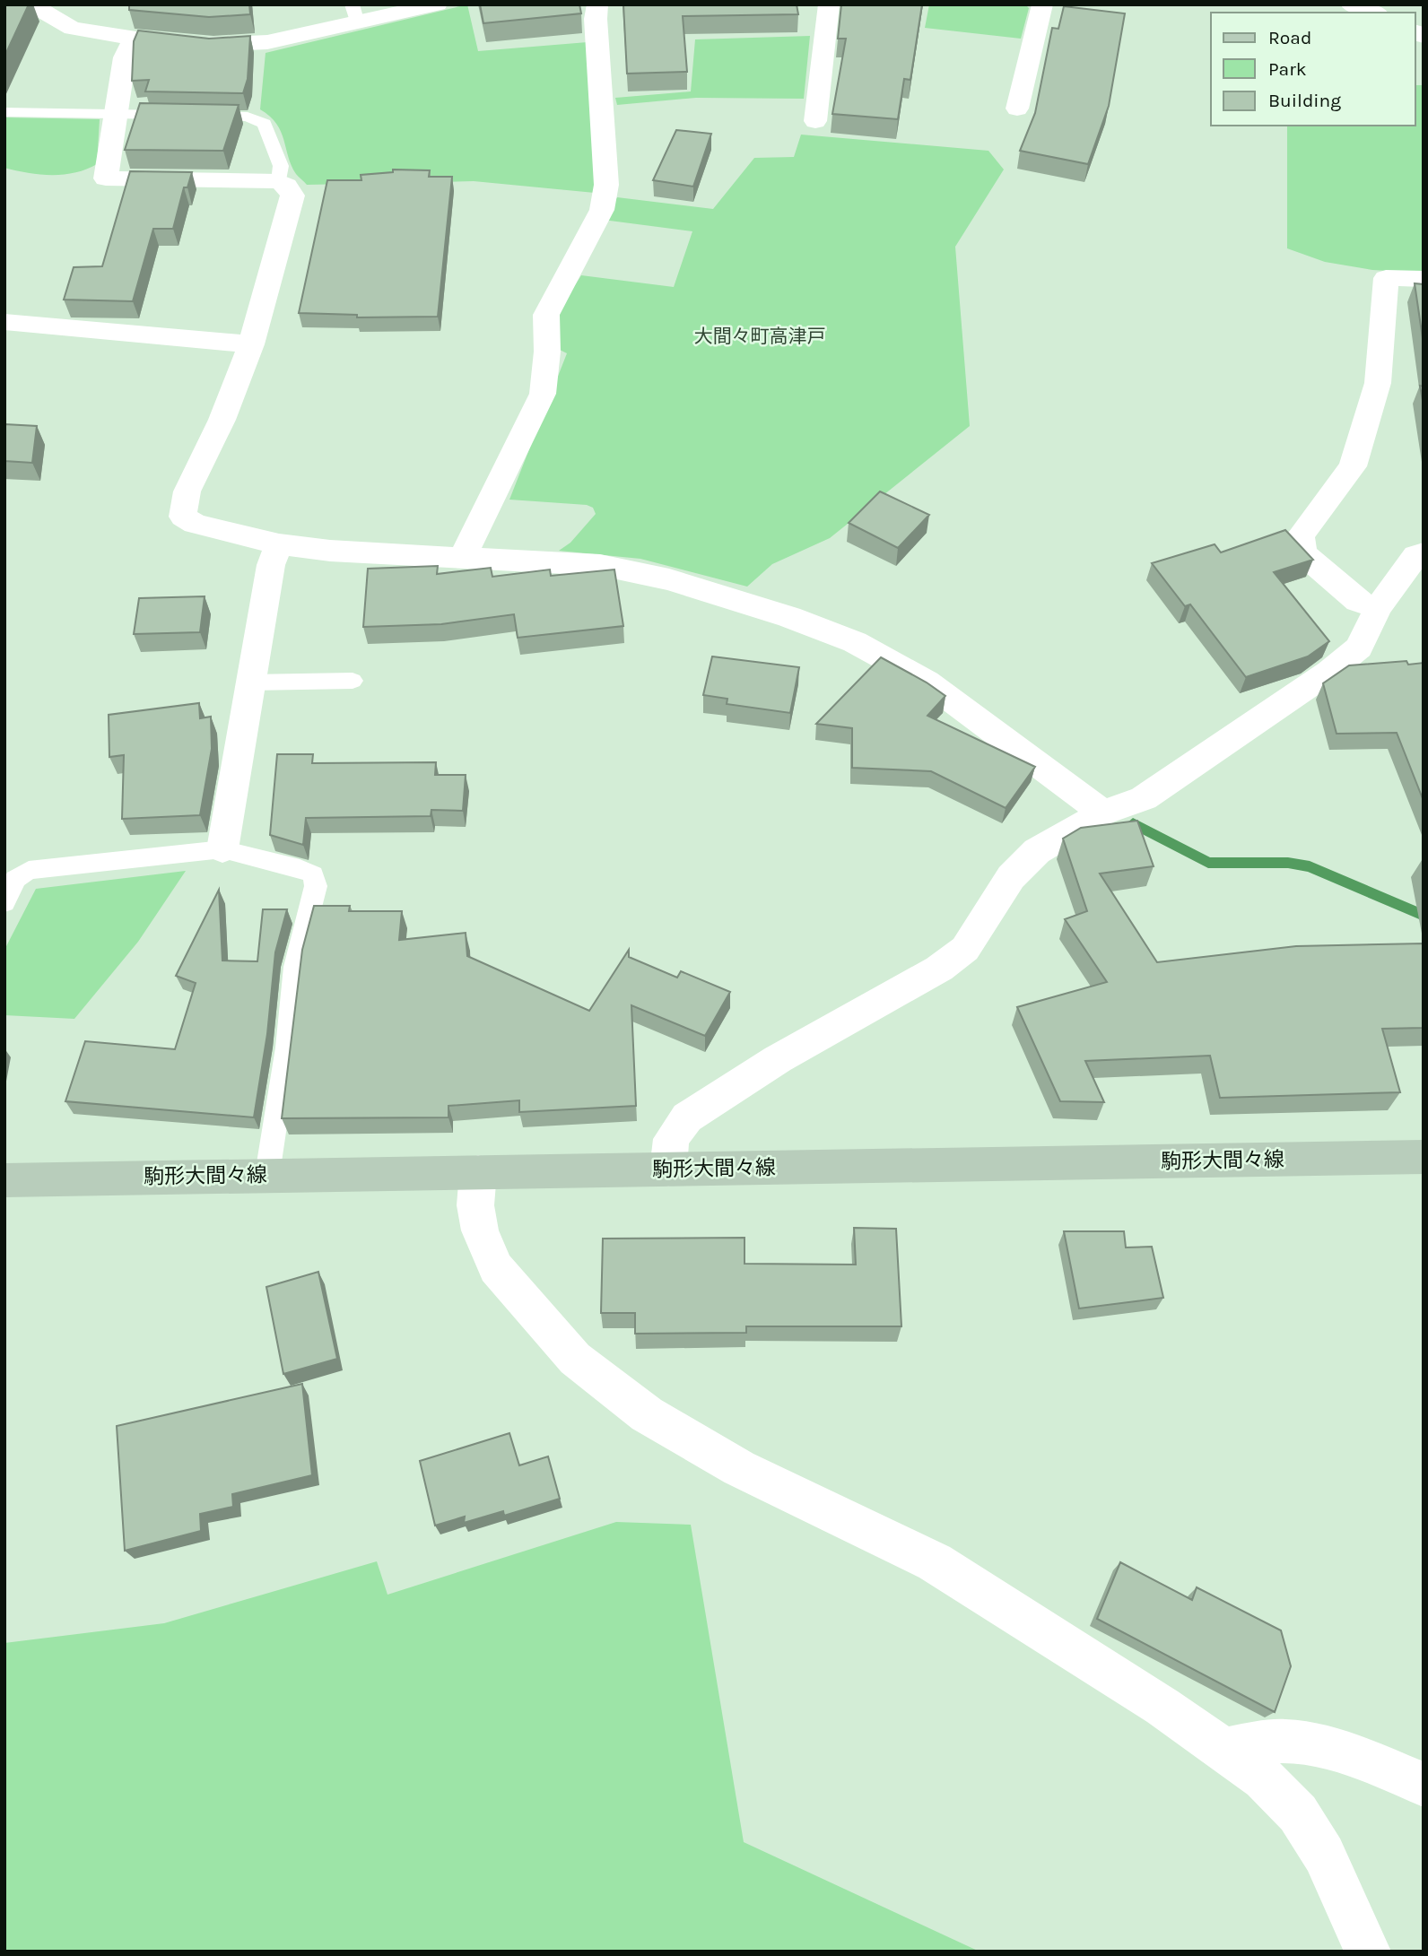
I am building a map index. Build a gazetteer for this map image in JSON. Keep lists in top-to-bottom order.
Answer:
{
  "streets": {
    "main road": ["駒形大間々線"]
  },
  "districts": ["大間々町高津戸"],
  "legend": ["Road", "Park", "Building"]
}
